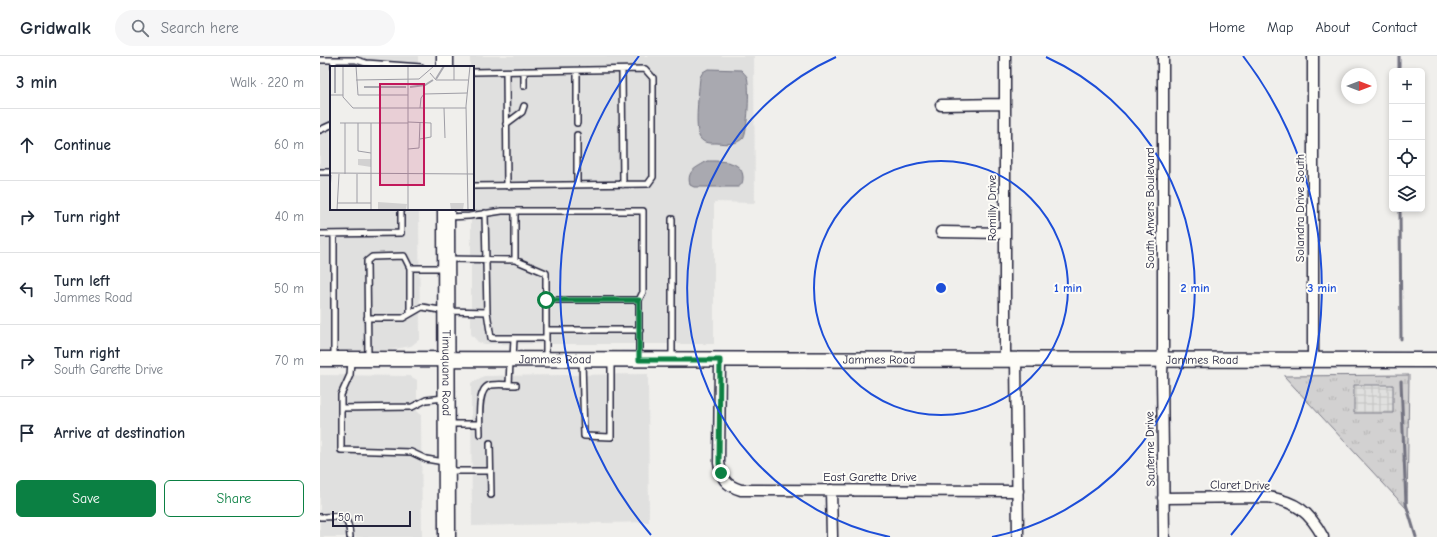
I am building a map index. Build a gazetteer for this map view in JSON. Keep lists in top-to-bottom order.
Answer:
{
  "streets": {
    "main road": ["Timuquana Road"],
    "street": [
      "Romilly Drive",
      "South Anvers Boulevard",
      "Solandra Drive South",
      "Jammes Road",
      "Sauterne Drive",
      "East Garette Drive",
      "Claret Drive"
    ]
  },
  "crossings": [
    ["Romilly Drive", "Jammes Road"],
    ["Romilly Drive", "East Garette Drive"],
    ["South Anvers Boulevard", "Jammes Road"],
    ["South Anvers Boulevard", "Sauterne Drive"],
    ["Solandra Drive South", "Jammes Road"],
    ["Jammes Road", "Timuquana Road"],
    ["Jammes Road", "Sauterne Drive"],
    ["Jammes Road", "East Garette Drive"],
    ["Sauterne Drive", "Claret Drive"]
  ],
  "scale_bar": "50 m",
  "north": "right",
  "page": {
    "header": "Gridwalk",
    "search": "Search here",
    "nav": [
      "Home",
      "Map",
      "About",
      "Contact"
    ],
    "heading": ["3 min", "Walk · 220 m"],
    "map_buttons": ["+", "−"],
    "list": [
      ["Continue", "60 m"],
      ["Turn right", "40 m"],
      ["Turn left", "Jammes Road", "50 m"],
      ["Turn right", "South Garette Drive", "70 m"],
      "Arrive at destination"
    ],
    "buttons": ["Save", "Share"],
    "scale": "50 m"
  },
  "rings": ["1 min", "2 min", "3 min"]
}
